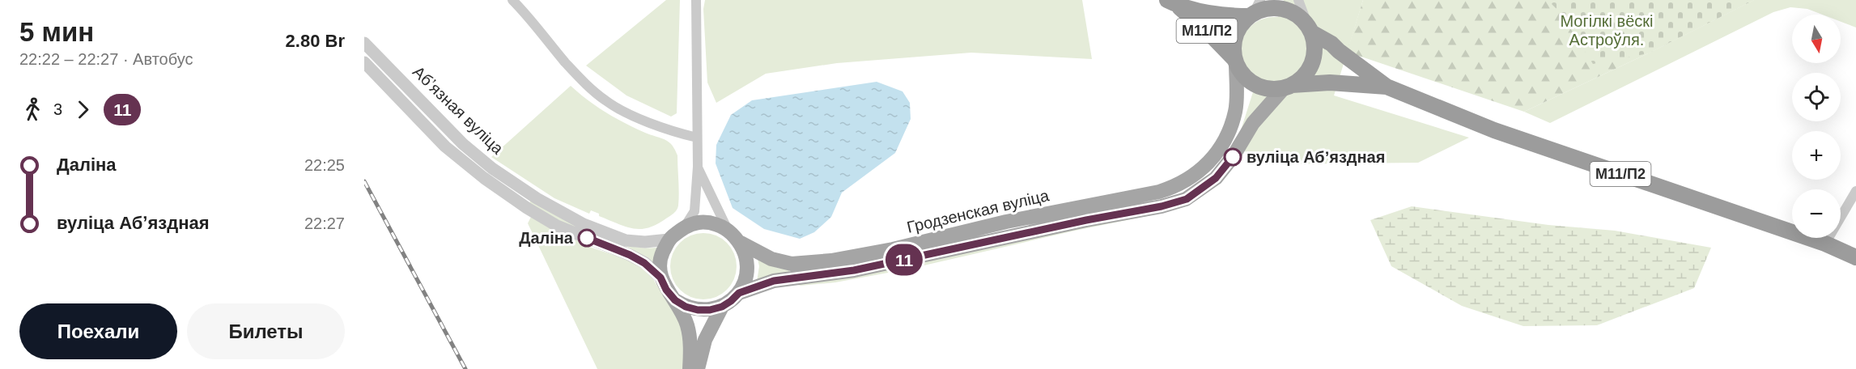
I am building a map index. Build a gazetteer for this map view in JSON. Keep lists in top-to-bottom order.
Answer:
{
  "streets": {
    "highway": ["М11/П2"],
    "main road": ["Абʼязная вуліца", "Гродзенская вуліца"]
  },
  "crossings": [
    ["М11/П2", "Гродзенская вуліца"],
    ["Абʼязная вуліца", "Гродзенская вуліца"]
  ],
  "parks": ["Могілкі вёскі Астроўля."],
  "places": ["вуліца Абʼяздная", "Даліна"],
  "lines": ["bus line 11"],
  "north": "bottom",
  "page": {
    "heading": ["5 мин", "22:22 – 22:27 · Автобус", "2.80 Br"],
    "on_map": "11",
    "map_buttons": ["+", "−"],
    "legs": ["3", "11"],
    "list": [
      {
        "name": "Даліна",
        "value": "22:25"
      },
      {
        "name": "вуліца Абʼяздная",
        "value": "22:27"
      }
    ],
    "buttons": ["Поехали", "Билеты"]
  }
}
